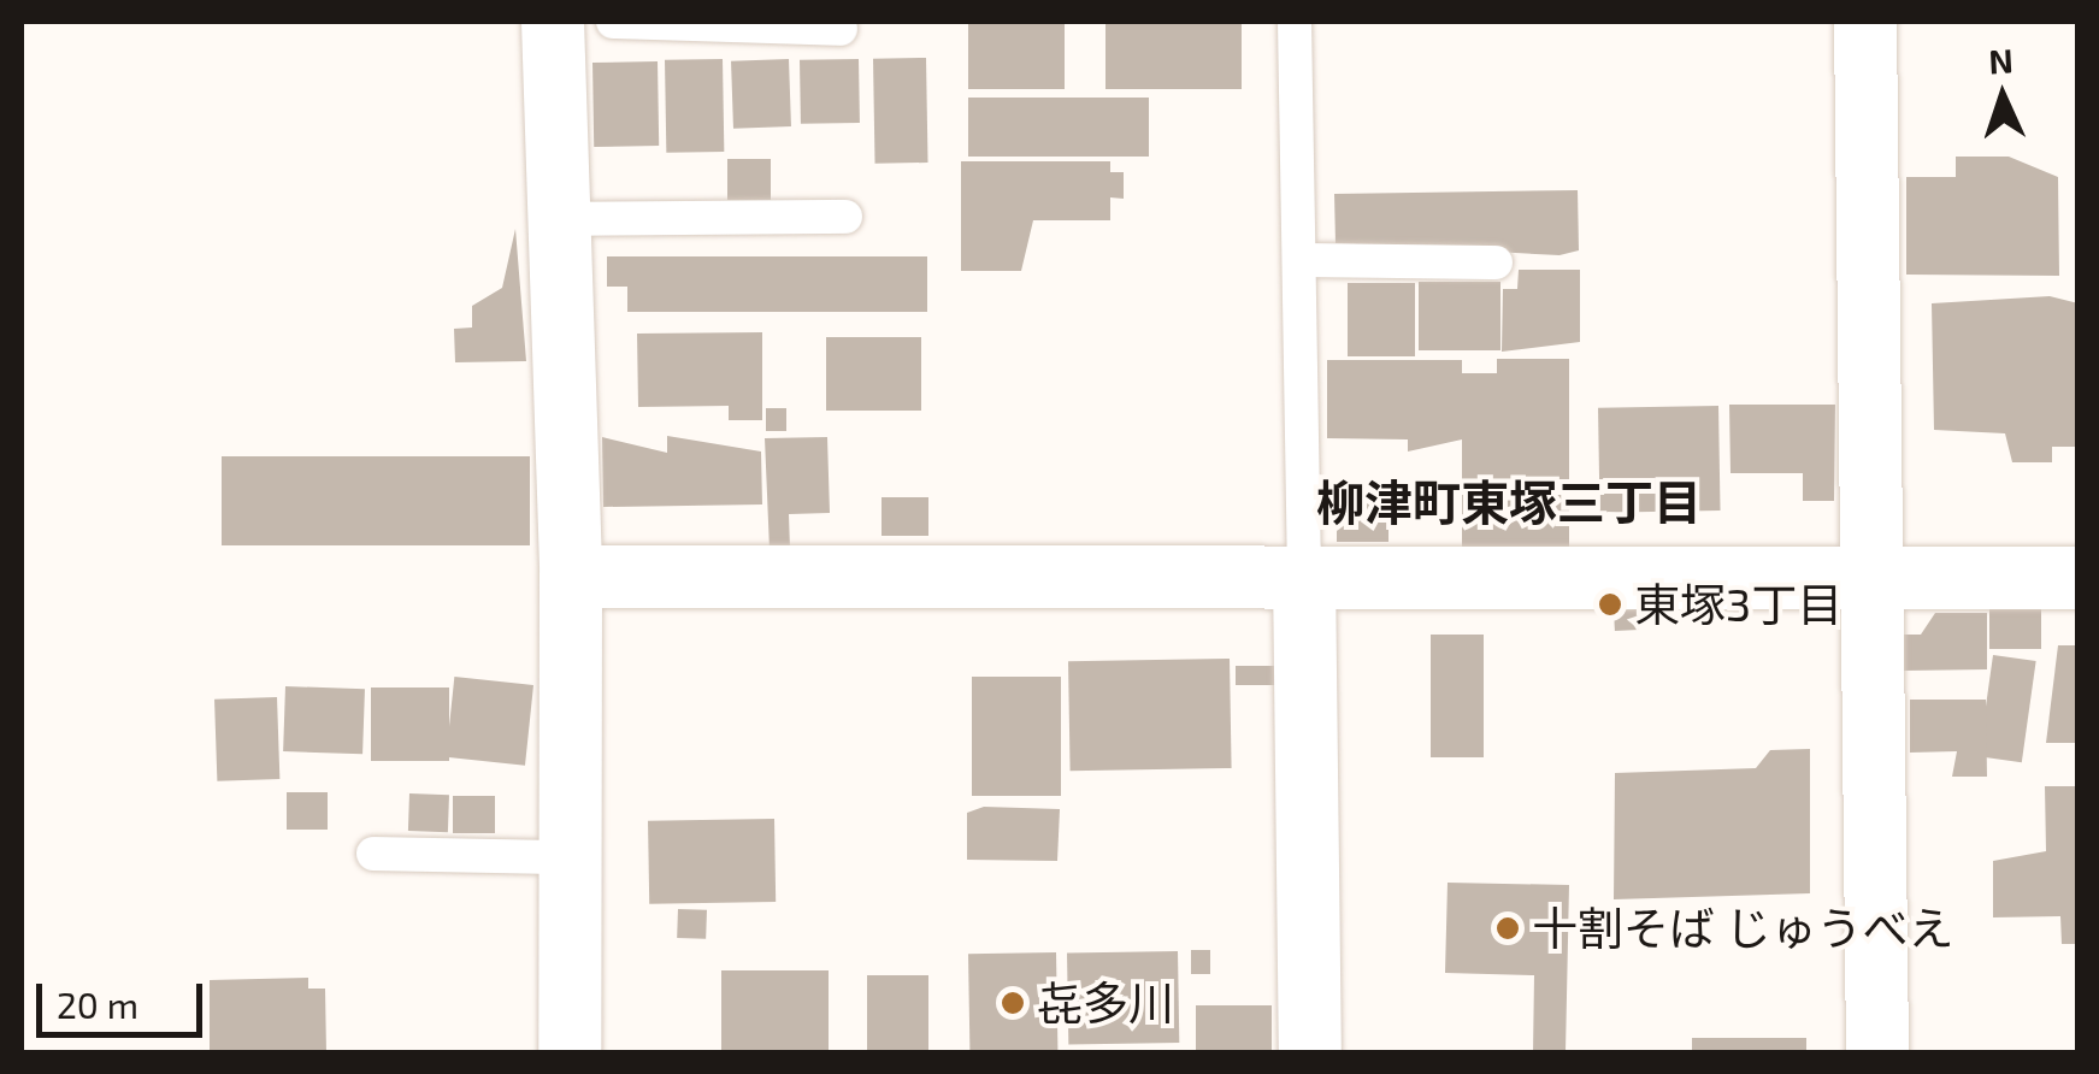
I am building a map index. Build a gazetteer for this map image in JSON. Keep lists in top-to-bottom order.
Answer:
{
  "districts": ["柳津町東塚三丁目"],
  "places": ["東塚3丁目", "十割そば じゅうべえ", "㐂多川"],
  "scale_bar": "20 m",
  "north": "top"
}
